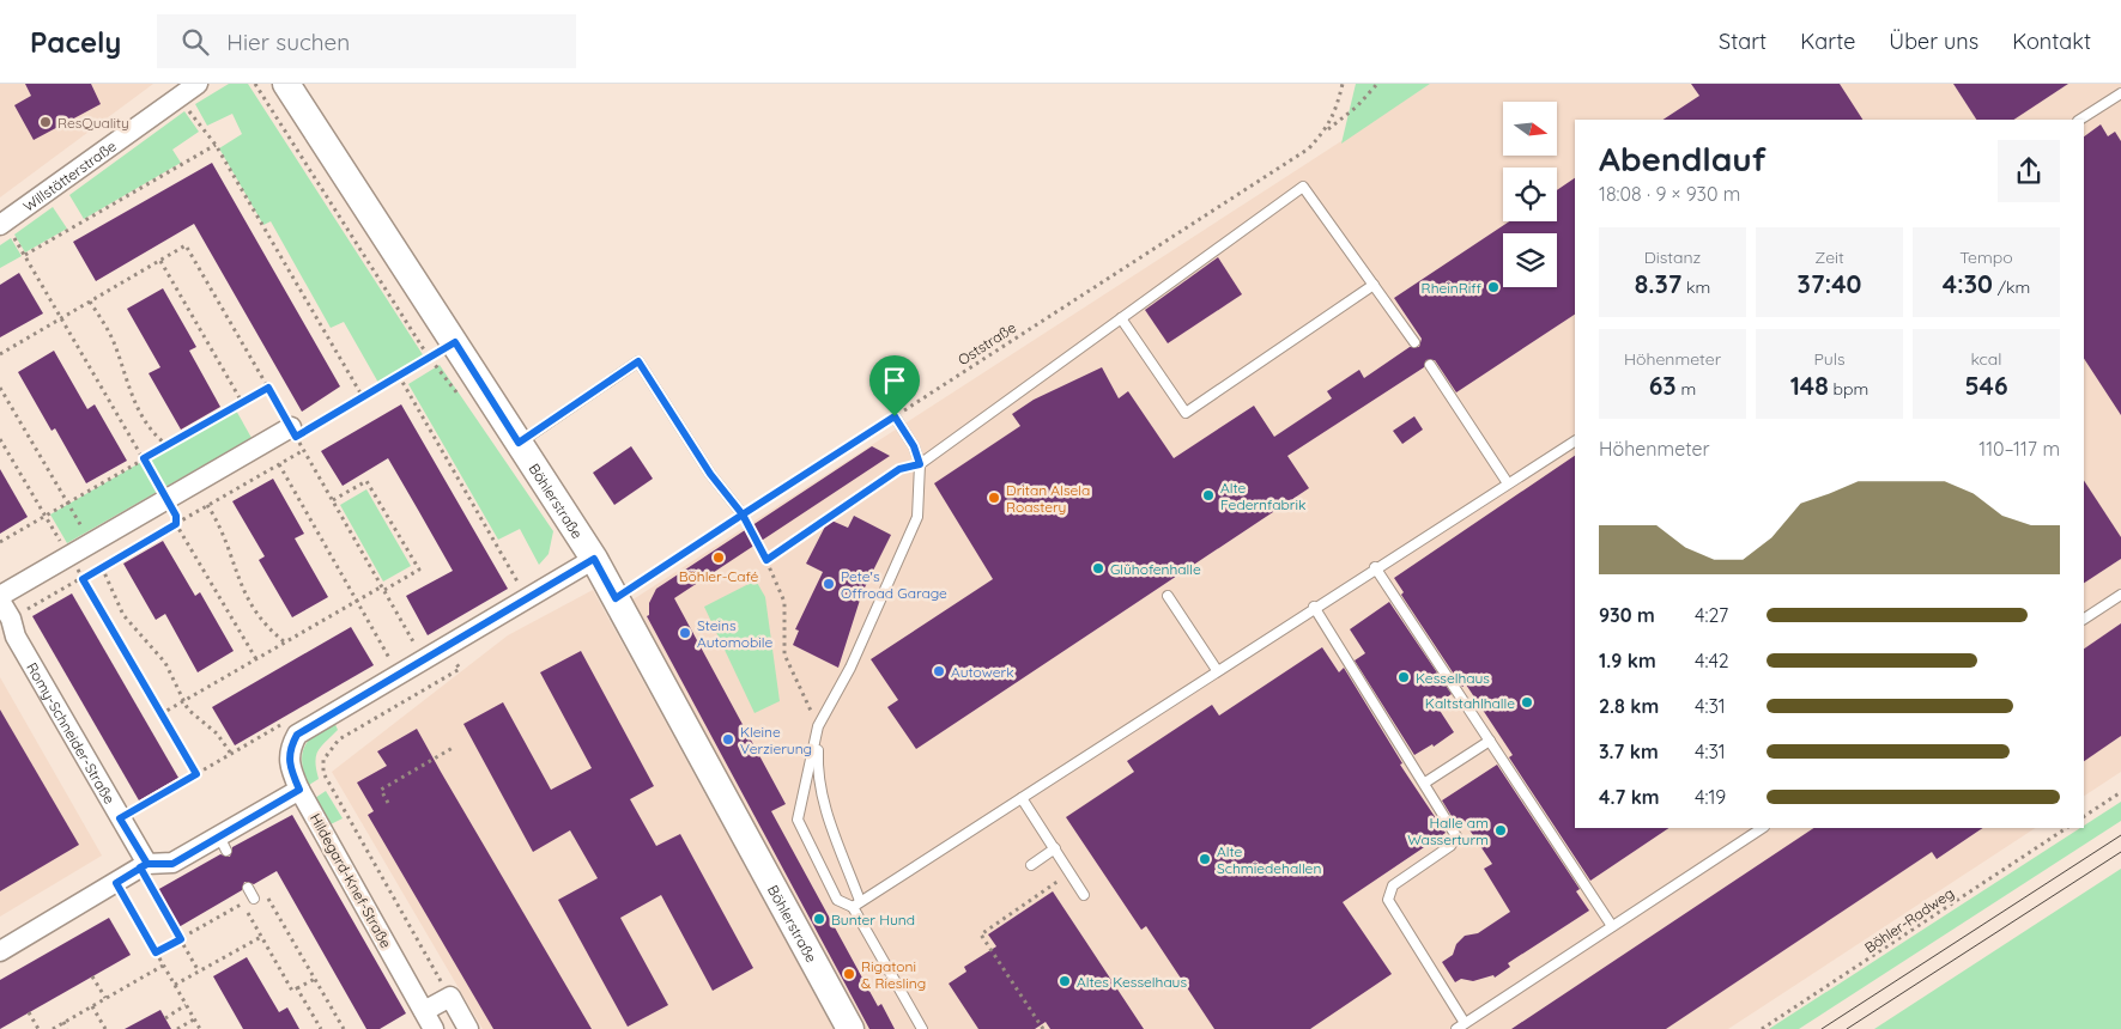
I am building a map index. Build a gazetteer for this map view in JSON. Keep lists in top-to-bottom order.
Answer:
{
  "streets": {
    "street": [
      "Willstätterstraße",
      "Böhlerstraße",
      "Romy-Schneider-Straße",
      "Hildegard-Knef-Straße"
    ],
    "path": ["Oststraße", "Böhler-Radweg"]
  },
  "crossings": [
    ["Oststraße", "Böhlerstraße"],
    ["Böhlerstraße", "Hildegard-Knef-Straße"]
  ],
  "places": [
    "ResQuality",
    "RheinRiff",
    "Alte Federnfabrik",
    "Dritan Alsela Roastery",
    "Böhler-Café",
    "Glühofenhalle",
    "Pete's Offroad Garage",
    "Steins Automobile",
    "Autowerk",
    "Kesselhaus",
    "Kaltstahlhalle",
    "Kleine Verzierung",
    "Halle am Wasserturm",
    "Alte Schmiedehallen",
    "Bunter Hund",
    "Rigatoni & Riesling",
    "Altes Kesselhaus"
  ],
  "north": "right",
  "page": {
    "header": "Pacely",
    "search": "Hier suchen",
    "nav": [
      "Start",
      "Karte",
      "Über uns",
      "Kontakt"
    ],
    "heading": ["Abendlauf", "18:08 · 9 × 930 m"],
    "stats": [
      ["Distanz", "8.37 km"],
      ["Zeit", "37:40"],
      ["Tempo", "4:30 /km"],
      ["Höhenmeter", "63 m"],
      ["Puls", "148 bpm"],
      ["kcal", "546"]
    ],
    "chart": ["Höhenmeter", "110–117 m"],
    "list": [
      {
        "name": "930 m",
        "note": "4:27"
      },
      {
        "name": "1.9 km",
        "note": "4:42"
      },
      {
        "name": "2.8 km",
        "note": "4:31"
      },
      {
        "name": "3.7 km",
        "note": "4:31"
      },
      {
        "name": "4.7 km",
        "note": "4:19"
      }
    ]
  }
}
